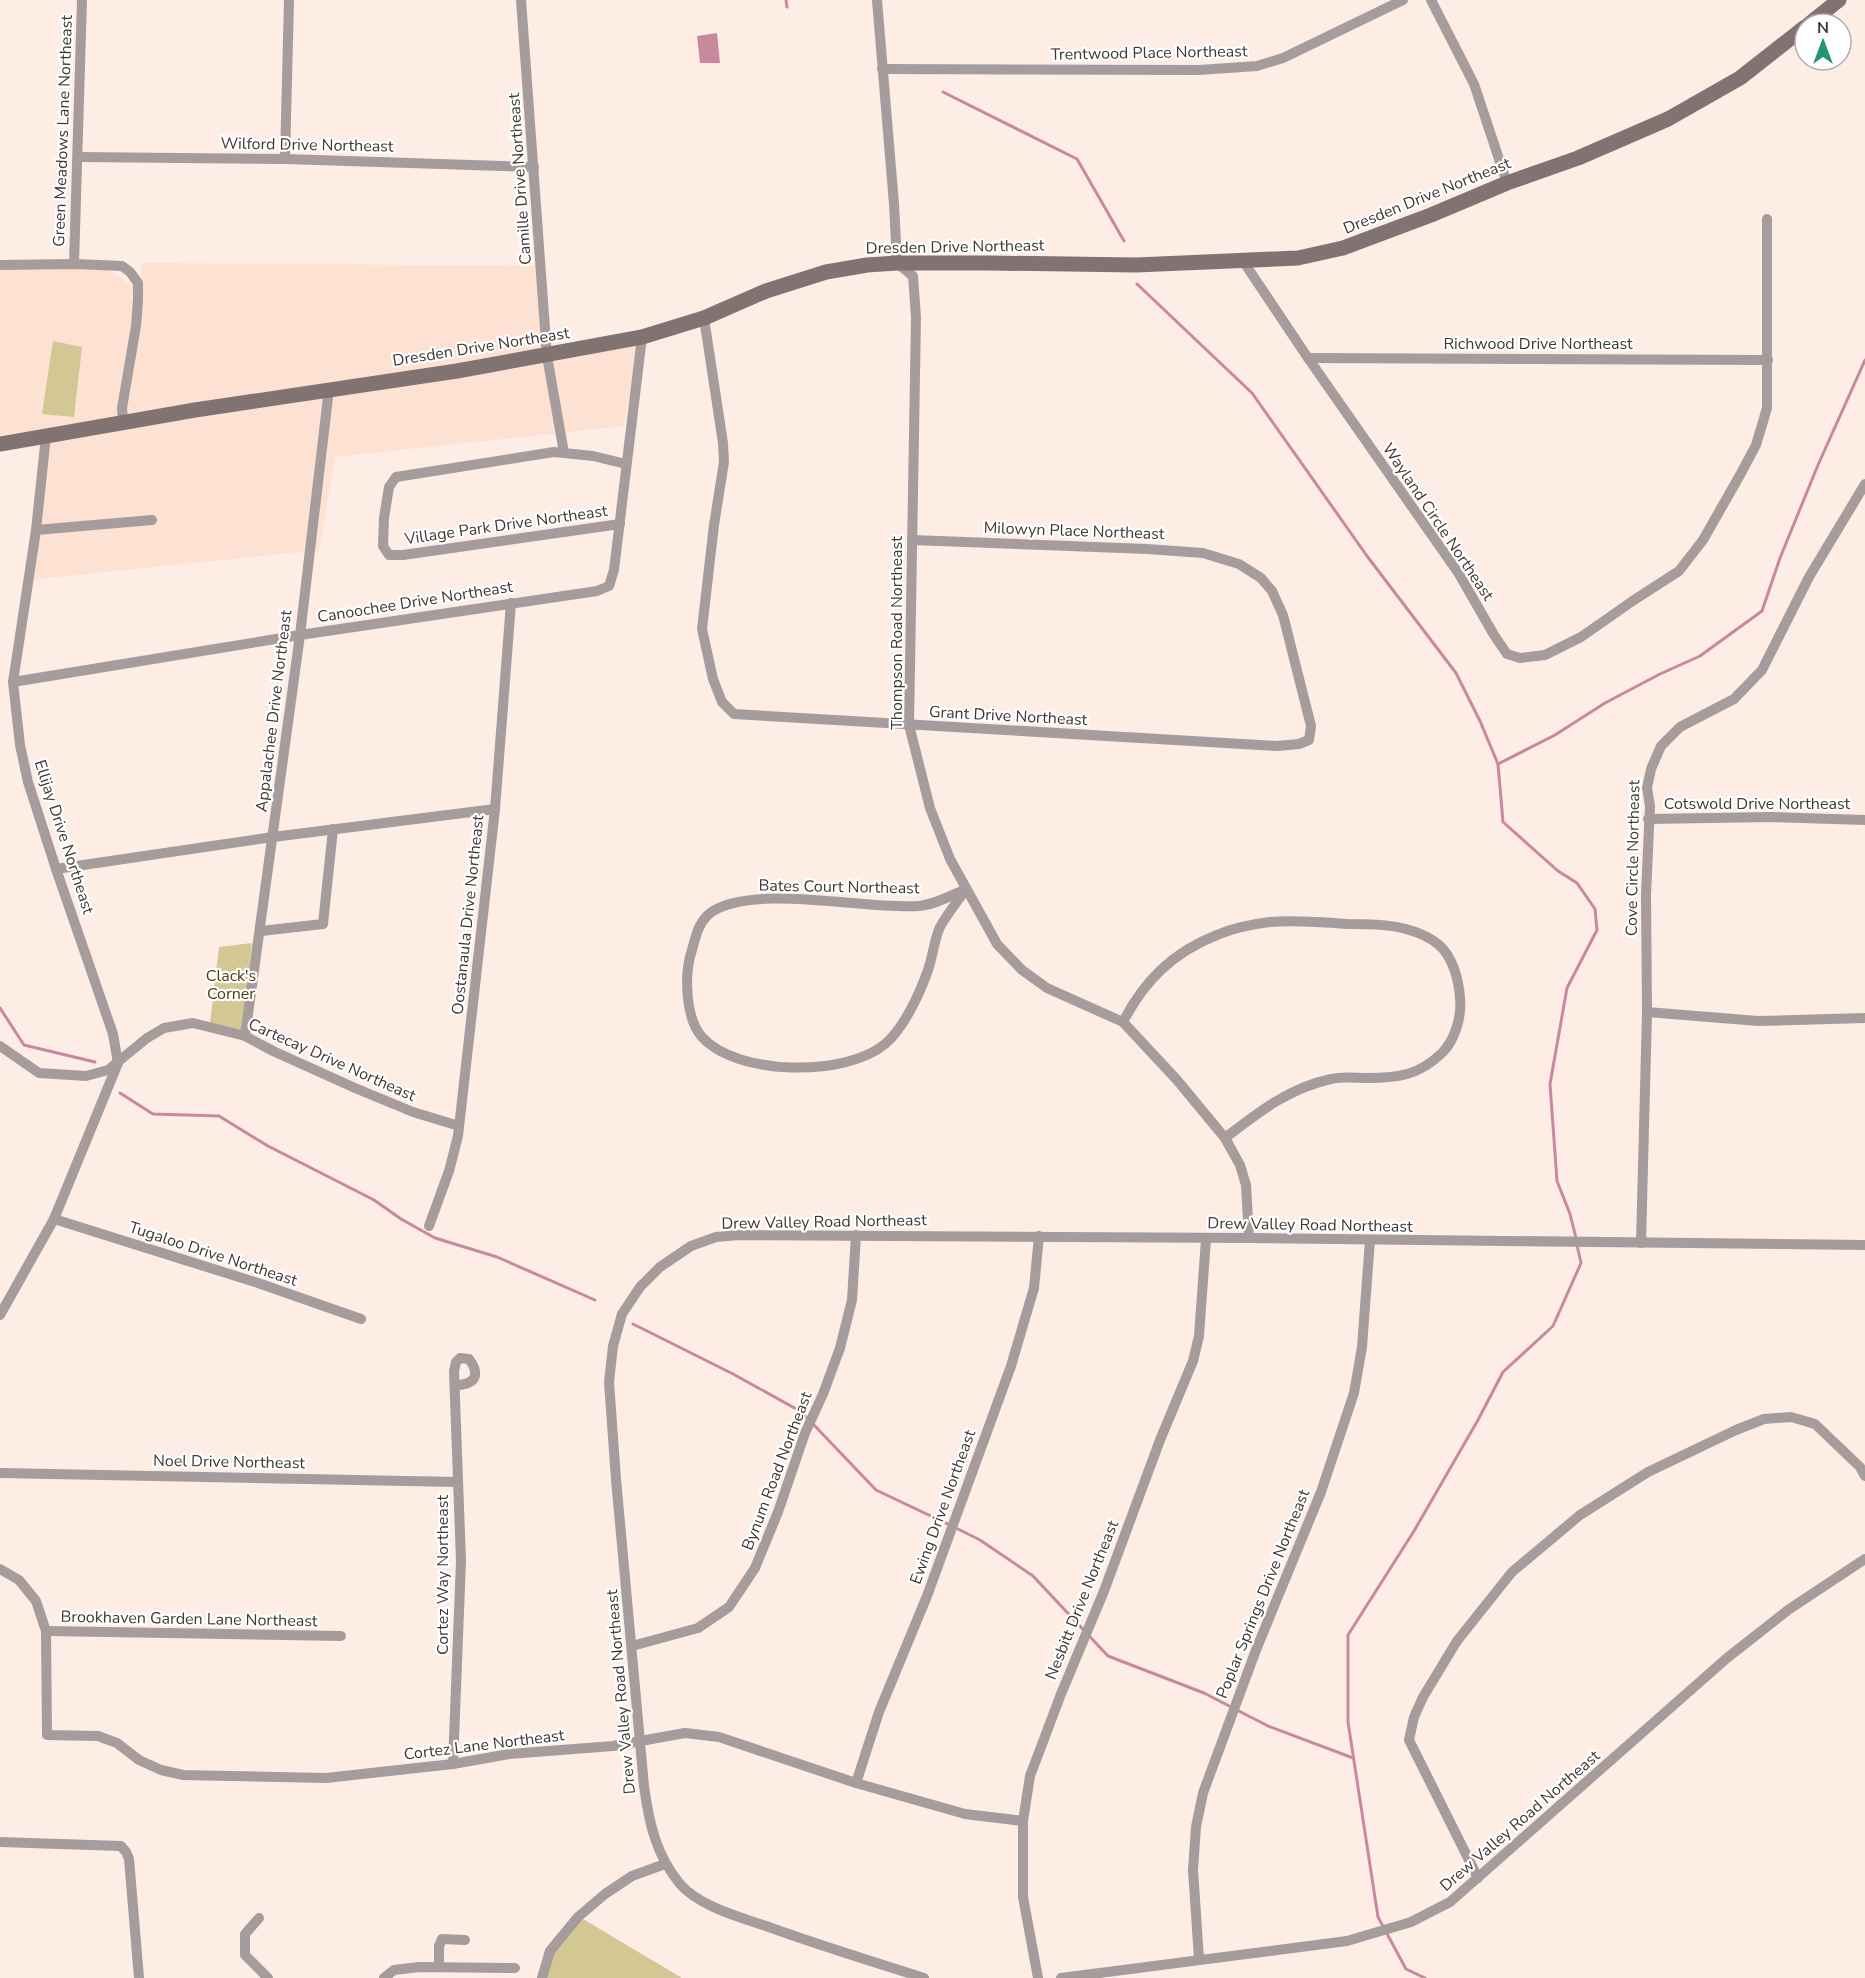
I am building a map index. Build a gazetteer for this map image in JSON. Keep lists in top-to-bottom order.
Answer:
{
  "streets": {
    "street": [
      "Trentwood Place Northeast",
      "Green Meadows Lane Northeast",
      "Wilford Drive Northeast",
      "Camille Drive Northeast",
      "Dresden Drive Northeast",
      "Richwood Drive Northeast",
      "Wayland Circle Northeast",
      "Village Park Drive Northeast",
      "Milowyn Place Northeast",
      "Canoochee Drive Northeast",
      "Thompson Road Northeast",
      "Appalachee Drive Northeast",
      "Grant Drive Northeast",
      "Cotswold Drive Northeast",
      "Ellijay Drive Northeast",
      "Cove Circle Northeast",
      "Bates Court Northeast",
      "Oostanaula Drive Northeast",
      "Cartecay Drive Northeast",
      "Drew Valley Road Northeast",
      "Tugaloo Drive Northeast",
      "Noel Drive Northeast",
      "Bynum Road Northeast",
      "Ewing Drive Northeast",
      "Cortez Way Northeast",
      "Poplar Springs Drive Northeast",
      "Nesbitt Drive Northeast",
      "Brookhaven Garden Lane Northeast",
      "Cortez Lane Northeast"
    ]
  },
  "crossings": [
    ["Green Meadows Lane Northeast", "Wilford Drive Northeast"],
    ["Wilford Drive Northeast", "Camille Drive Northeast"],
    ["Camille Drive Northeast", "Dresden Drive Northeast"],
    ["Camille Drive Northeast", "Village Park Drive Northeast"],
    ["Dresden Drive Northeast", "Wayland Circle Northeast"],
    ["Dresden Drive Northeast", "Thompson Road Northeast"],
    ["Dresden Drive Northeast", "Appalachee Drive Northeast"],
    ["Dresden Drive Northeast", "Grant Drive Northeast"],
    ["Dresden Drive Northeast", "Ellijay Drive Northeast"],
    ["Richwood Drive Northeast", "Wayland Circle Northeast"],
    ["Village Park Drive Northeast", "Canoochee Drive Northeast"],
    ["Milowyn Place Northeast", "Thompson Road Northeast"],
    ["Milowyn Place Northeast", "Grant Drive Northeast"],
    ["Canoochee Drive Northeast", "Appalachee Drive Northeast"],
    ["Canoochee Drive Northeast", "Ellijay Drive Northeast"],
    ["Canoochee Drive Northeast", "Oostanaula Drive Northeast"],
    ["Thompson Road Northeast", "Grant Drive Northeast"],
    ["Thompson Road Northeast", "Bates Court Northeast"],
    ["Thompson Road Northeast", "Drew Valley Road Northeast"],
    ["Appalachee Drive Northeast", "Cartecay Drive Northeast"],
    ["Cotswold Drive Northeast", "Cove Circle Northeast"],
    ["Ellijay Drive Northeast", "Cartecay Drive Northeast"],
    ["Cove Circle Northeast", "Drew Valley Road Northeast"],
    ["Oostanaula Drive Northeast", "Cartecay Drive Northeast"],
    ["Drew Valley Road Northeast", "Bynum Road Northeast"],
    ["Drew Valley Road Northeast", "Ewing Drive Northeast"],
    ["Drew Valley Road Northeast", "Poplar Springs Drive Northeast"],
    ["Drew Valley Road Northeast", "Nesbitt Drive Northeast"],
    ["Drew Valley Road Northeast", "Cortez Lane Northeast"],
    ["Noel Drive Northeast", "Cortez Way Northeast"],
    ["Ewing Drive Northeast", "Cortez Lane Northeast"],
    ["Cortez Way Northeast", "Cortez Lane Northeast"],
    ["Nesbitt Drive Northeast", "Cortez Lane Northeast"],
    ["Brookhaven Garden Lane Northeast", "Cortez Lane Northeast"]
  ],
  "parks": ["Clack's Corner"],
  "north": "top"
}
